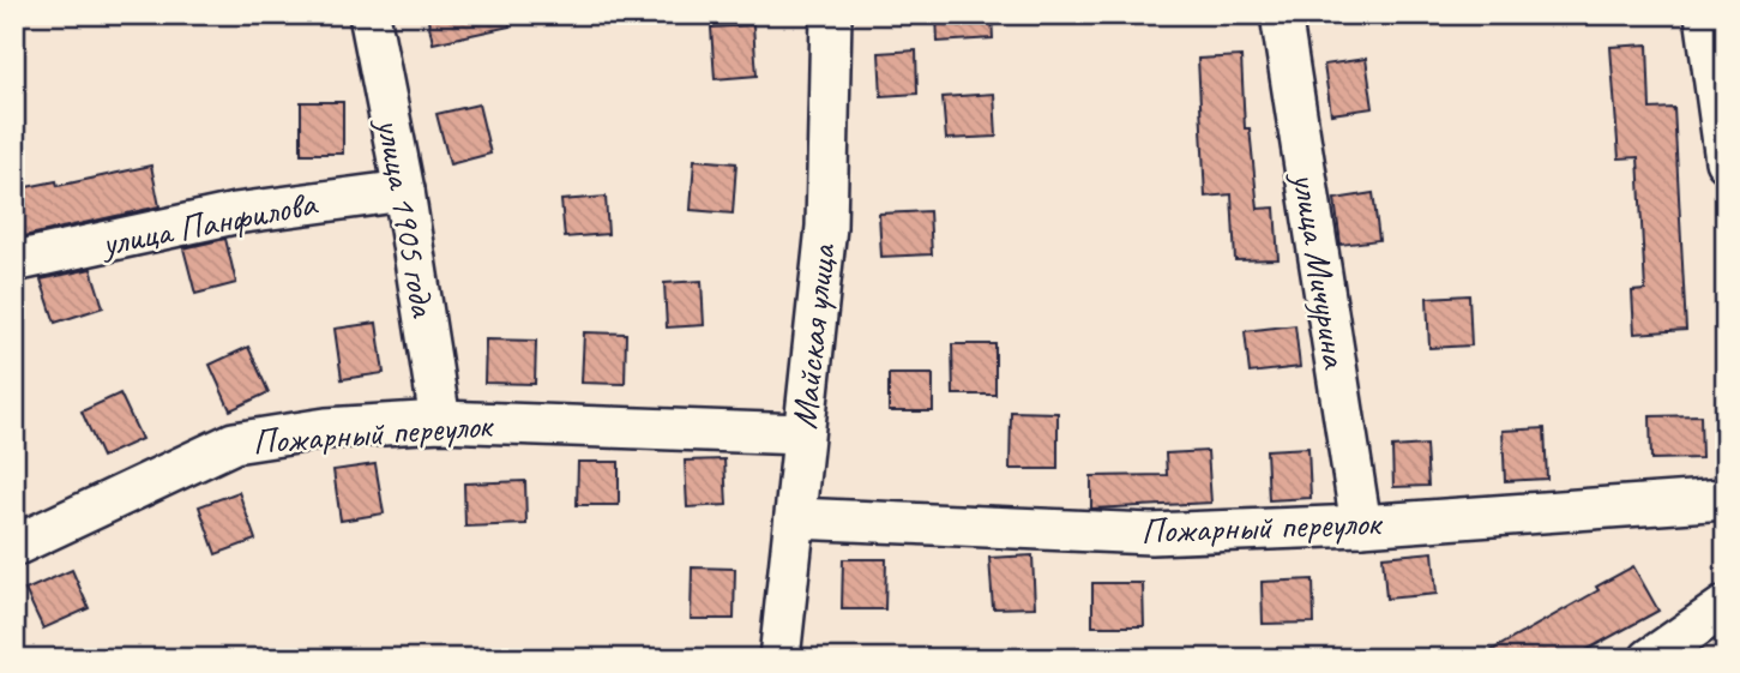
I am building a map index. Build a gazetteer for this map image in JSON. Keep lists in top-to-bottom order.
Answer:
{
  "streets": {
    "street": [
      "улица 1905 года",
      "улица Панфилова",
      "улица Мичурина",
      "Майская улица",
      "Пожарный переулок"
    ]
  },
  "crossings": [
    ["улица 1905 года", "улица Панфилова"],
    ["улица 1905 года", "Пожарный переулок"],
    ["улица Мичурина", "Пожарный переулок"],
    ["Майская улица", "Пожарный переулок"]
  ]
}
